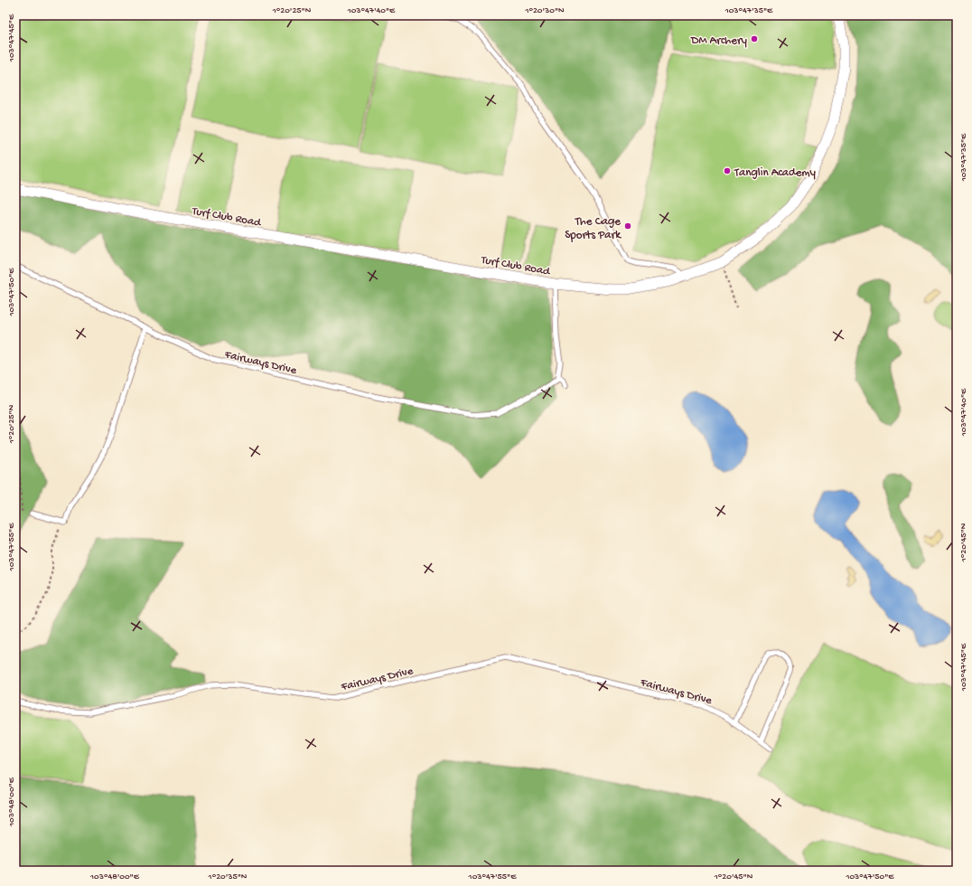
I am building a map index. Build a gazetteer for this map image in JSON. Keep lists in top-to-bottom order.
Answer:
{
  "streets": {
    "street": ["Turf Club Road"],
    "lane": ["Fairways Drive"]
  },
  "places": ["DM Archery", "Tanglin Academy", "The Cage Sports Park"],
  "coordinates": [
    "1°20'25\"N",
    "103°47'40\"E",
    "1°20'30\"N",
    "103°47'35\"E",
    "103°47'45\"E",
    "103°47'50\"E",
    "1°20'45\"N",
    "103°47'55\"E",
    "103°48'00\"E",
    "1°20'35\"N"
  ]
}
